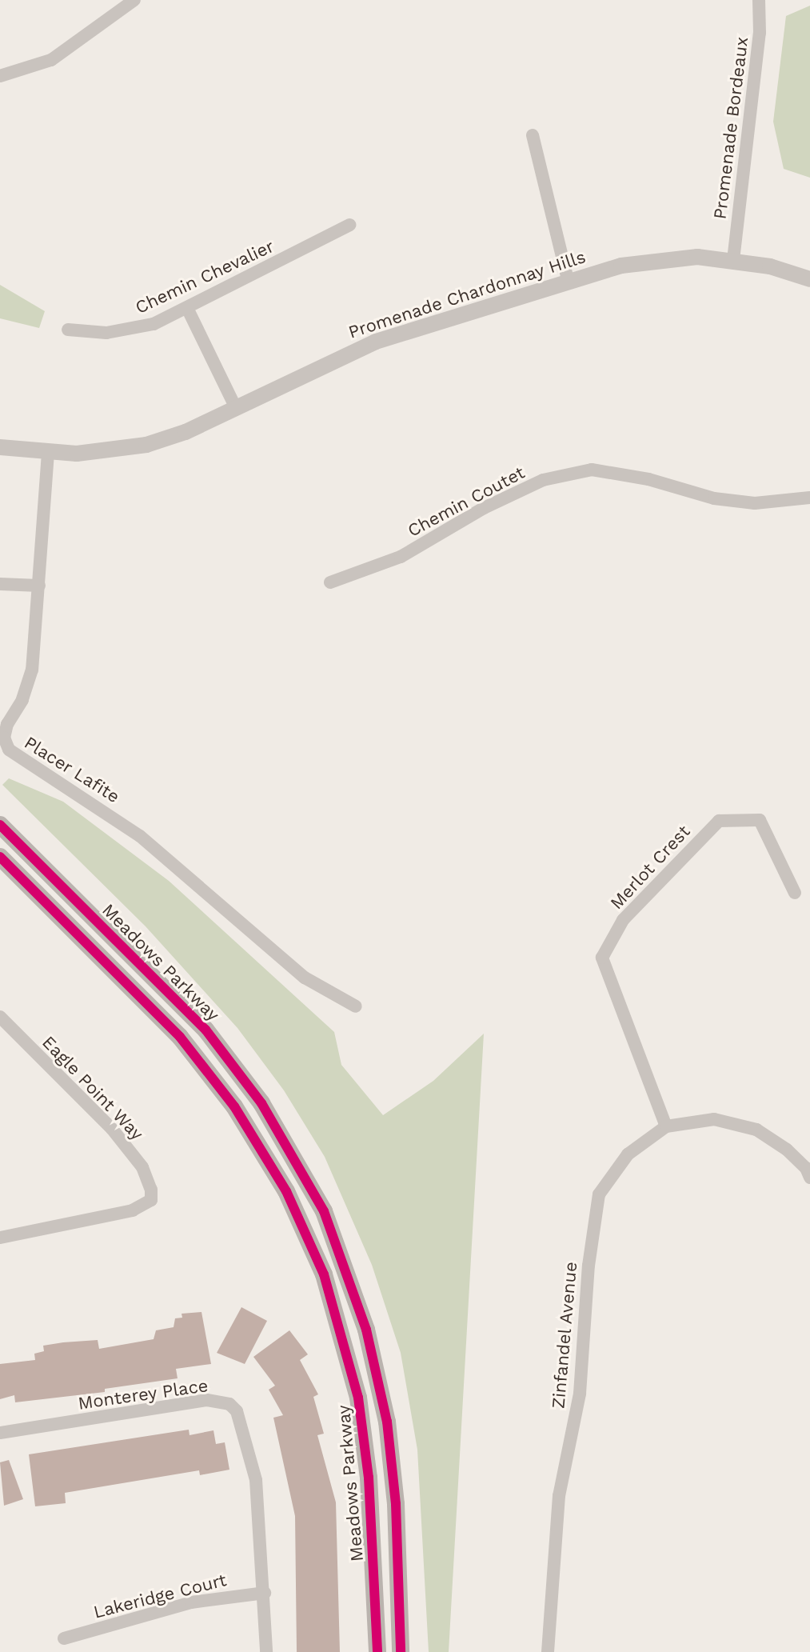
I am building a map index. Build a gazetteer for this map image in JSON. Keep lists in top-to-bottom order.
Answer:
{
  "streets": {
    "main road": ["Meadows Parkway"],
    "street": [
      "Promenade Bordeaux",
      "Chemin Chevalier",
      "Promenade Chardonnay Hills",
      "Chemin Coutet",
      "Placer Lafite",
      "Merlot Crest",
      "Eagle Point Way",
      "Zinfandel Avenue",
      "Monterey Place",
      "Lakeridge Court"
    ]
  },
  "crossings": [
    ["Promenade Bordeaux", "Promenade Chardonnay Hills"],
    ["Promenade Chardonnay Hills", "Placer Lafite"],
    ["Merlot Crest", "Zinfandel Avenue"],
    ["Monterey Place", "Lakeridge Court"]
  ]
}
